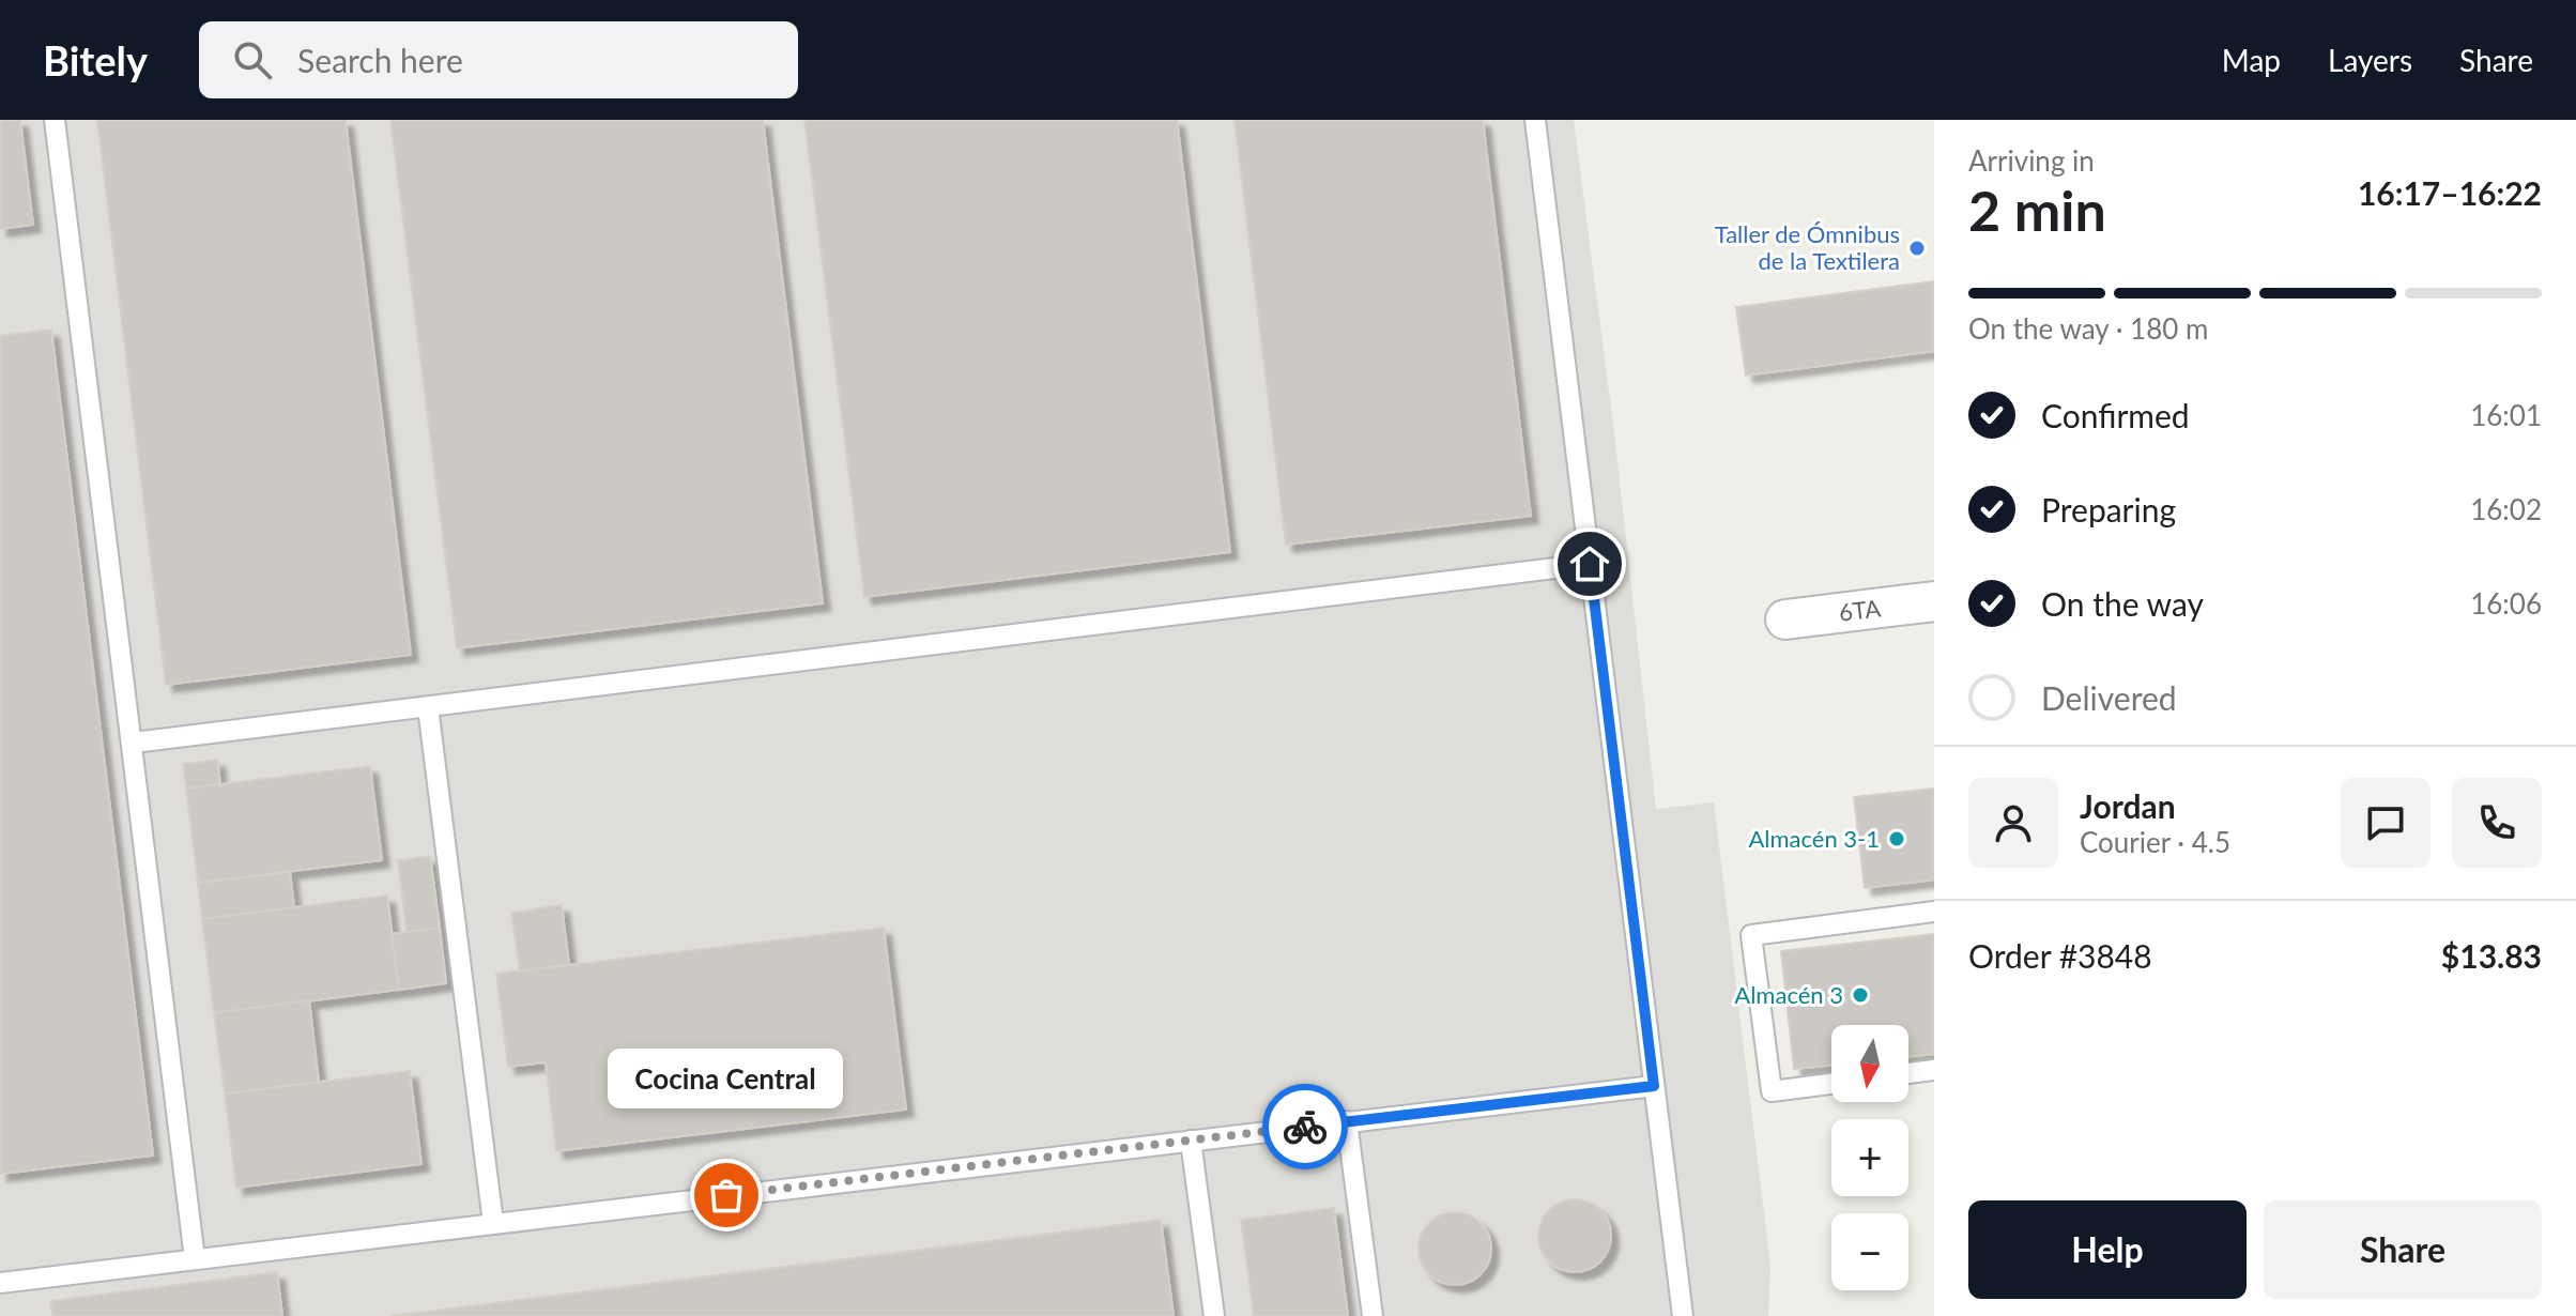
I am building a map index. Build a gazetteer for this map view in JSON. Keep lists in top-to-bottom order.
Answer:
{
  "streets": {
    "street": ["6TA"]
  },
  "places": [
    "Taller de Ómnibus de la Textilera",
    "Almacén 3-1",
    "Almacén 3",
    "Cocina Central"
  ],
  "north": "bottom",
  "page": {
    "header": "Bitely",
    "search": "Search here",
    "nav": ["Map", "Layers", "Share"],
    "heading": ["2 min", "Arriving in", "16:17–16:22"],
    "panel": [
      "Jordan",
      "Courier · 4.5",
      "Order #3848",
      "$13.83"
    ],
    "bar": "On the way · 180 m",
    "list": [
      ["Confirmed", "16:01"],
      ["Preparing", "16:02"],
      ["On the way", "16:06"],
      "Delivered"
    ],
    "map_buttons": ["+", "−"],
    "bubble": "Cocina Central",
    "buttons": ["Help", "Share"]
  }
}
